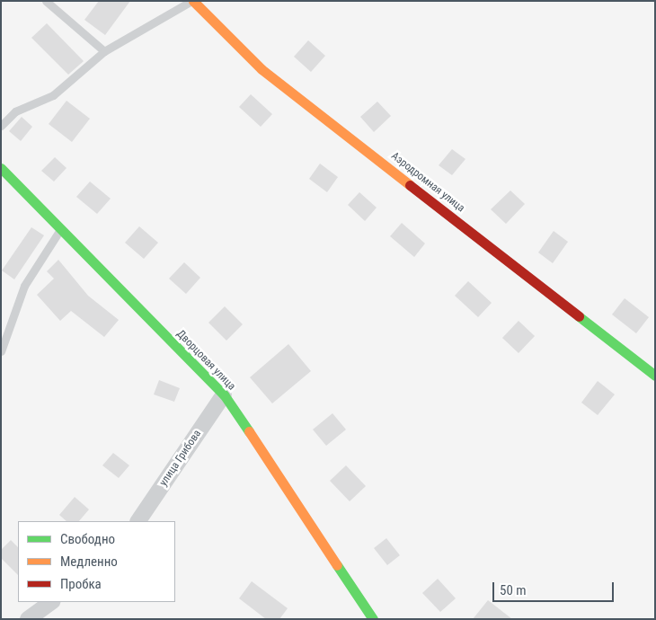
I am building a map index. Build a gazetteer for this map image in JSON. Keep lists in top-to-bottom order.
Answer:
{
  "streets": {
    "street": ["Аэродромная улица", "Дворцовая улица", "улица Грибова"]
  },
  "crossings": [
    ["Дворцовая улица", "улица Грибова"]
  ],
  "legend": ["Свободно", "Медленно", "Пробка"],
  "scale_bar": "50 m"
}
